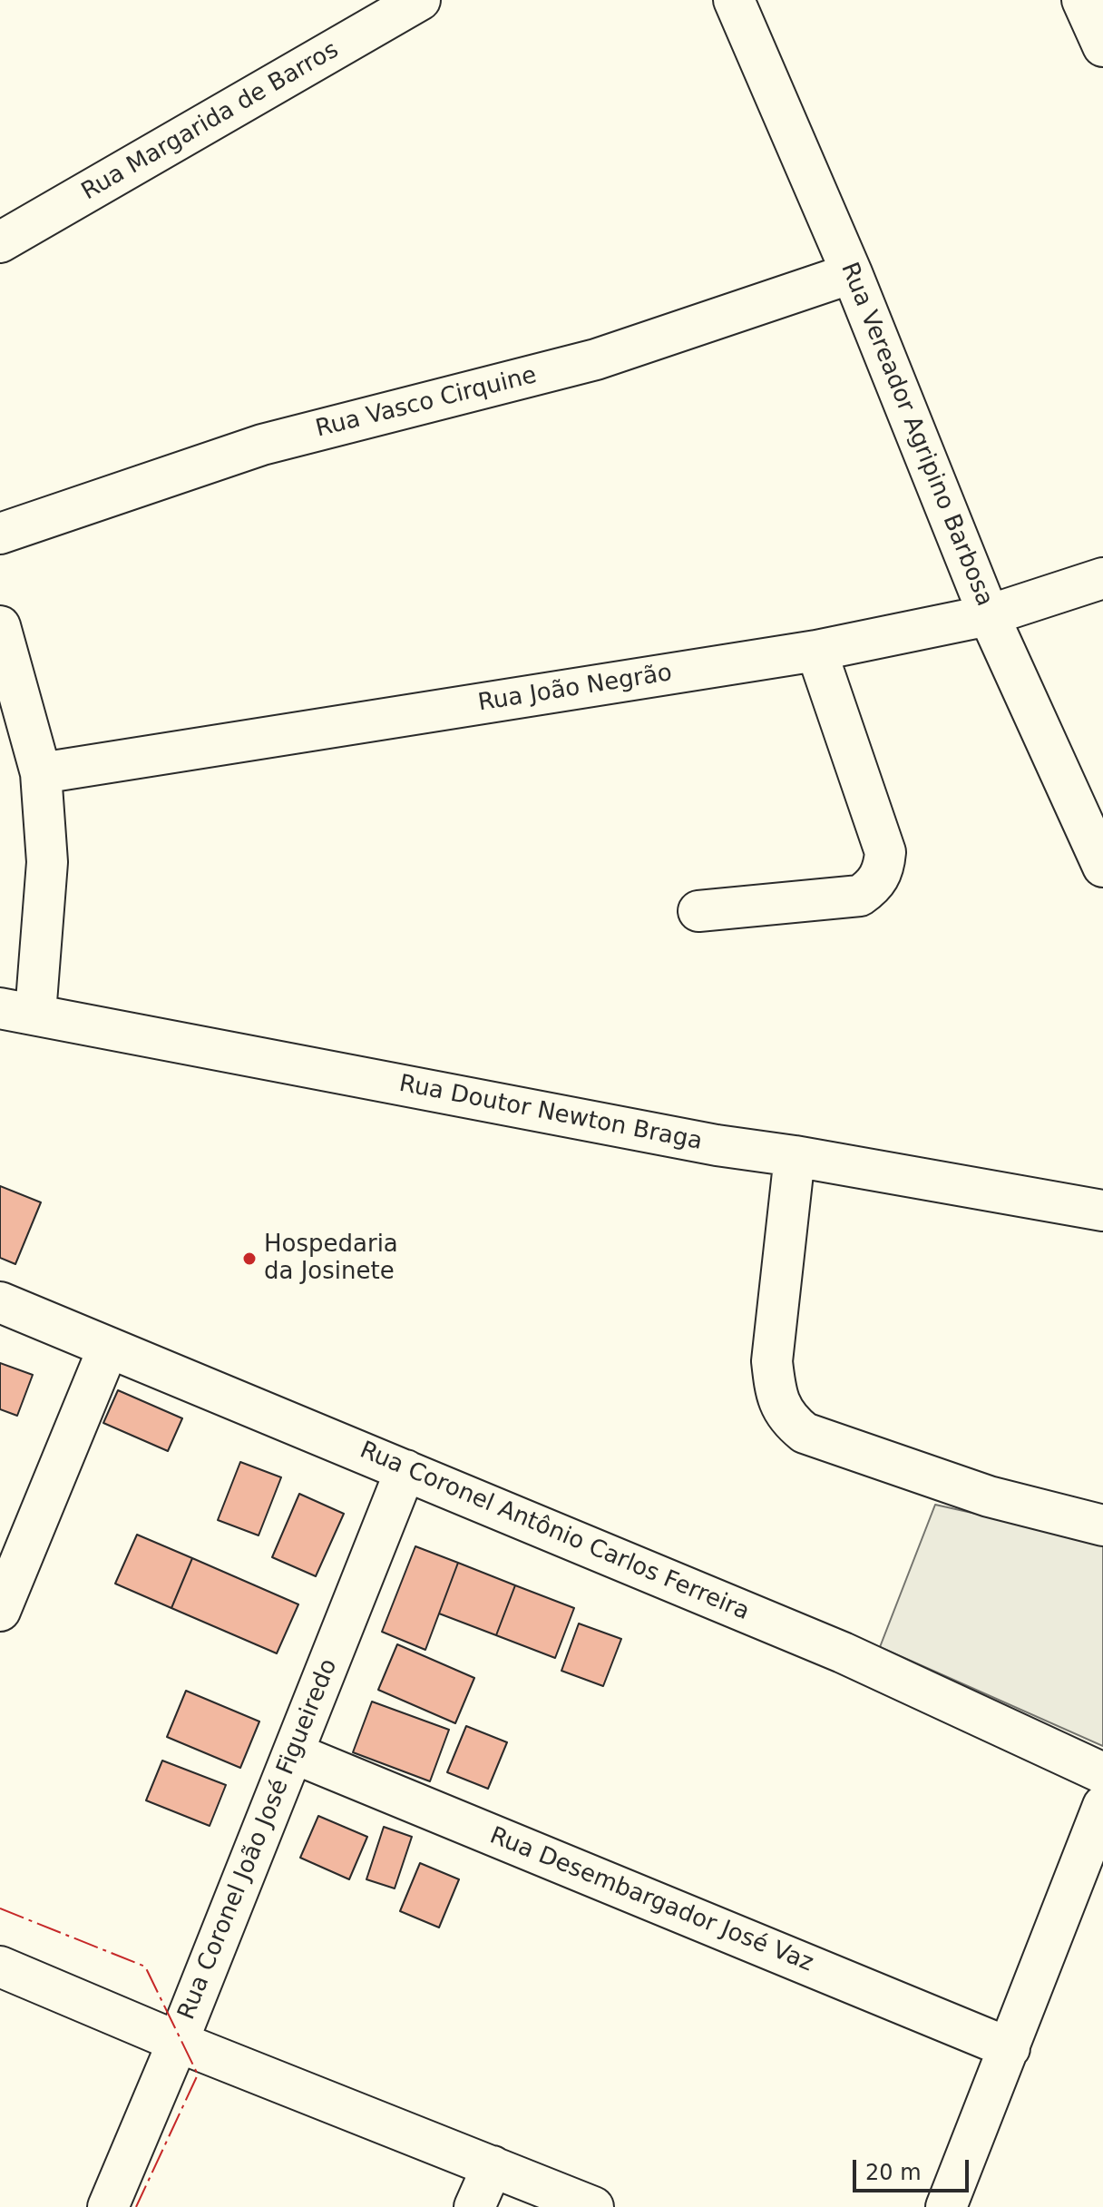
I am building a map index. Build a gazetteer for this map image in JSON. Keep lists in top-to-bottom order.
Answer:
{
  "streets": {
    "street": [
      "Rua Margarida de Barros",
      "Rua Vasco Cirquine",
      "Rua Vereador Agripino Barbosa",
      "Rua João Negrão",
      "Rua Doutor Newton Braga",
      "Rua Coronel Antônio Carlos Ferreira",
      "Rua Coronel João José Figueiredo",
      "Rua Desembargador José Vaz"
    ]
  },
  "crossings": [
    ["Rua Vasco Cirquine", "Rua Vereador Agripino Barbosa"],
    ["Rua Vereador Agripino Barbosa", "Rua João Negrão"],
    ["Rua Coronel Antônio Carlos Ferreira", "Rua Coronel João José Figueiredo"],
    ["Rua Coronel João José Figueiredo", "Rua Desembargador José Vaz"]
  ],
  "places": ["Hospedaria da Josinete"],
  "scale_bar": "20 m"
}
